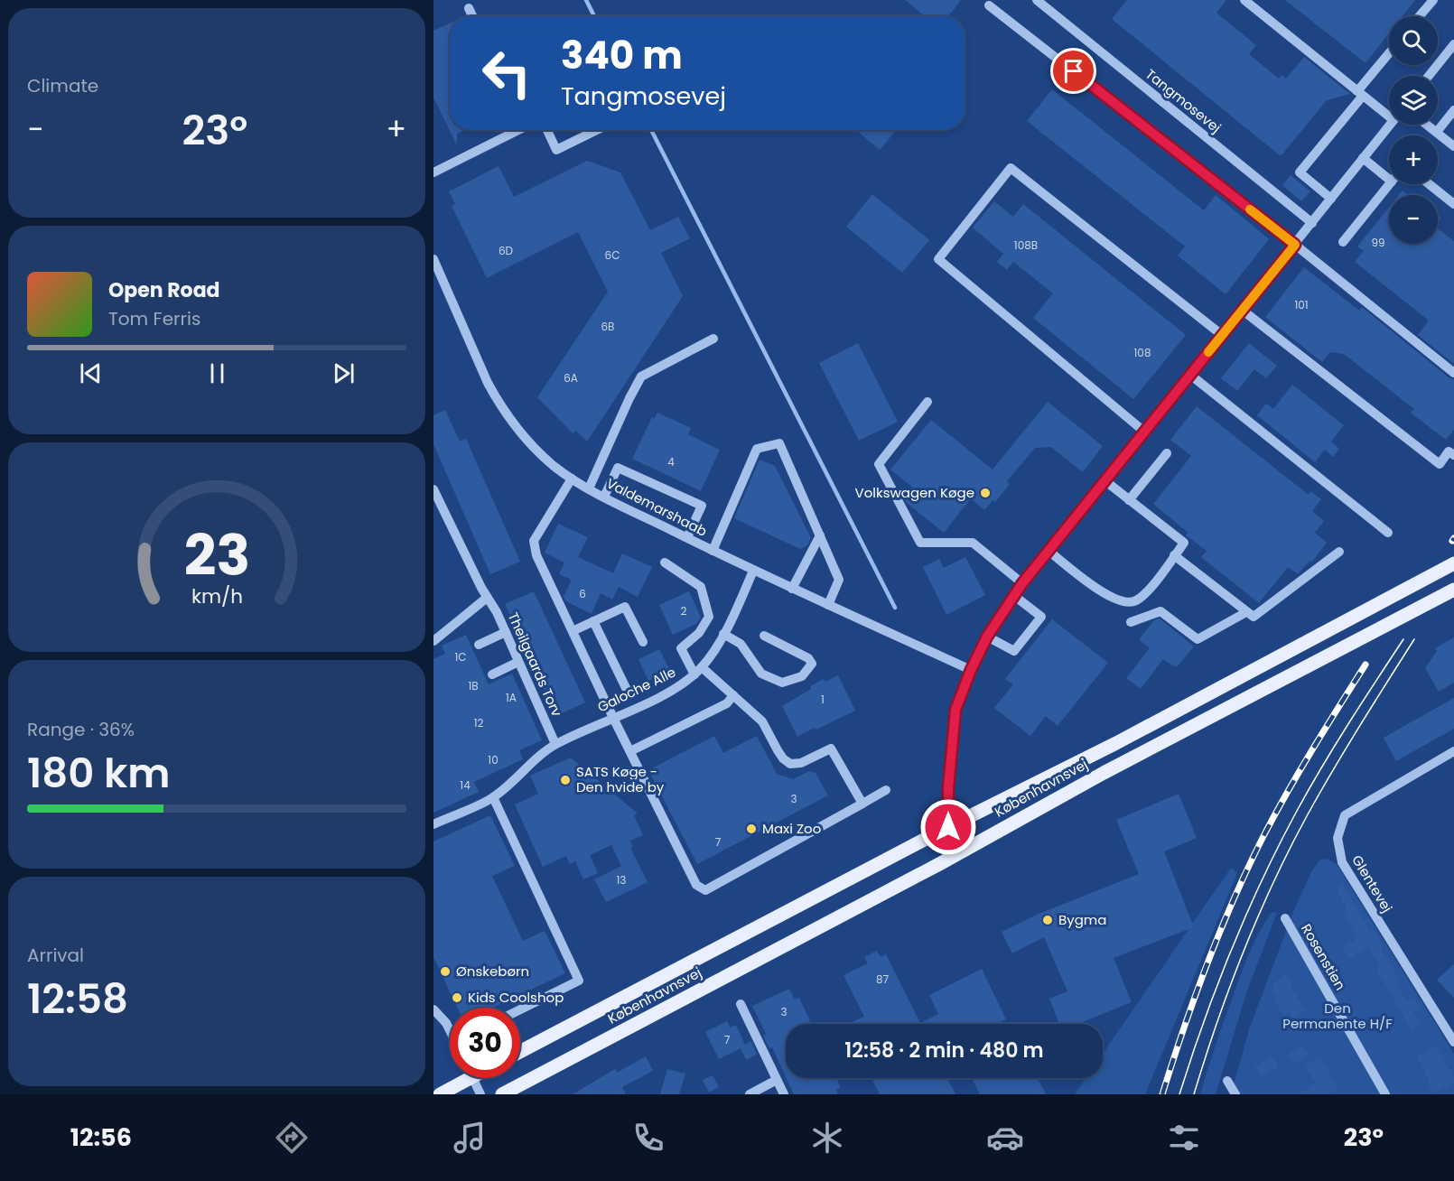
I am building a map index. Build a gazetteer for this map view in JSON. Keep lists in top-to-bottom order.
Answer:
{
  "streets": {
    "main road": ["Københavnsvej"],
    "street": [
      "Tangmosevej",
      "Valdemarshaab",
      "Theilgaards Torv",
      "Galoche Alle",
      "Glentevej",
      "Rosenstien"
    ]
  },
  "crossings": [
    ["Valdemarshaab", "Galoche Alle"],
    ["Theilgaards Torv", "Galoche Alle"]
  ],
  "parks": ["Den Permanente H/F"],
  "places": [
    "Volkswagen Køge",
    "SATS Køge - Den hvide by",
    "Maxi Zoo",
    "Bygma",
    "Ønskebørn",
    "Kids Coolshop"
  ],
  "house_numbers": [
    "99",
    "108B",
    "6D",
    "6C",
    "101",
    "6B",
    "108",
    "6A",
    "4",
    "6",
    "2",
    "1C",
    "1B",
    "1A",
    "1",
    "12",
    "10",
    "14",
    "3",
    "7",
    "13",
    "87",
    "3",
    "7"
  ],
  "page": {
    "tile": [
      "Climate",
      ["Range · 36%", "180 km"],
      ["Arrival", "12:58"]
    ],
    "map_buttons": ["+", "−"],
    "turn": ["340 m", "Tangmosevej"],
    "heat": ["−", "23°", "+"],
    "song": ["Open Road", "Tom Ferris"],
    "limit": "30",
    "trip": "12:58 · 2 min · 480 m",
    "tabs": ["12:56", "23°"],
    "gauge": ["23", "km/h"]
  }
}
